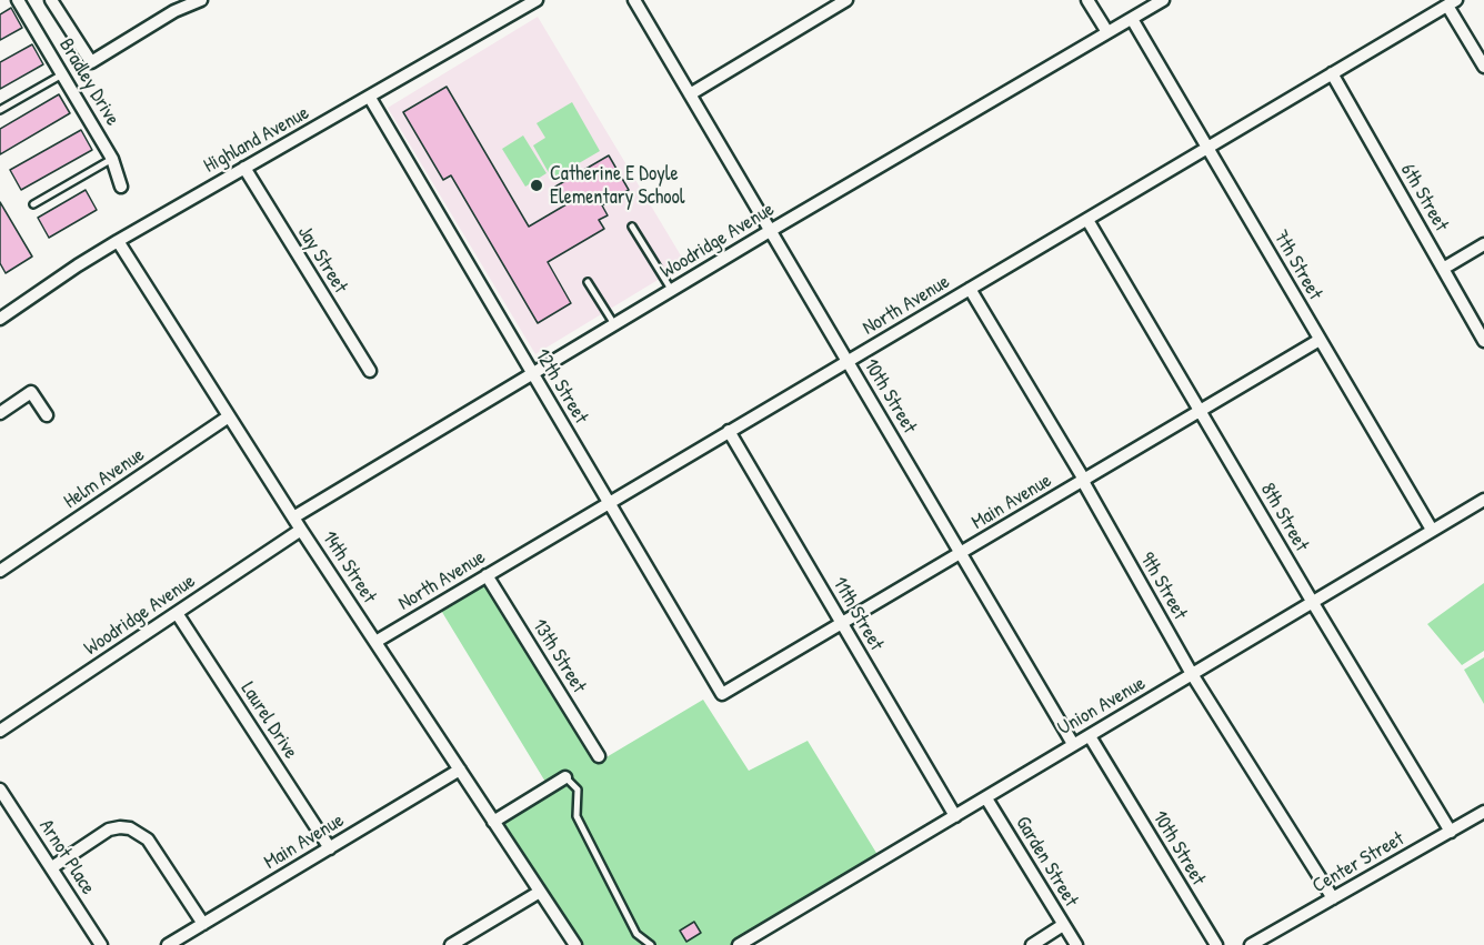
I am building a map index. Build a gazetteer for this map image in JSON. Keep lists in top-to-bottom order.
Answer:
{
  "streets": {
    "street": [
      "Bradley Drive",
      "Highland Avenue",
      "6th Street",
      "Woodridge Avenue",
      "Jay Street",
      "7th Street",
      "North Avenue",
      "12th Street",
      "10th Street",
      "Helm Avenue",
      "Main Avenue",
      "8th Street",
      "14th Street",
      "9th Street",
      "11th Street",
      "13th Street",
      "Union Avenue",
      "Laurel Drive",
      "Arnot Place",
      "Garden Street",
      "Center Street"
    ]
  },
  "crossings": [
    ["Highland Avenue", "Jay Street"],
    ["Highland Avenue", "12th Street"],
    ["Highland Avenue", "14th Street"],
    ["6th Street", "North Avenue"],
    ["Woodridge Avenue", "7th Street"],
    ["Woodridge Avenue", "12th Street"],
    ["Woodridge Avenue", "10th Street"],
    ["Woodridge Avenue", "14th Street"],
    ["Woodridge Avenue", "Laurel Drive"],
    ["7th Street", "North Avenue"],
    ["7th Street", "Main Avenue"],
    ["7th Street", "Union Avenue"],
    ["North Avenue", "12th Street"],
    ["North Avenue", "10th Street"],
    ["North Avenue", "8th Street"],
    ["North Avenue", "14th Street"],
    ["North Avenue", "9th Street"],
    ["North Avenue", "11th Street"],
    ["North Avenue", "13th Street"],
    ["12th Street", "Main Avenue"],
    ["10th Street", "Main Avenue"],
    ["10th Street", "Union Avenue"],
    ["Helm Avenue", "14th Street"],
    ["Main Avenue", "8th Street"],
    ["Main Avenue", "14th Street"],
    ["Main Avenue", "9th Street"],
    ["Main Avenue", "11th Street"],
    ["Main Avenue", "Laurel Drive"],
    ["8th Street", "Union Avenue"],
    ["8th Street", "Center Street"],
    ["9th Street", "Union Avenue"],
    ["9th Street", "Center Street"],
    ["11th Street", "Union Avenue"],
    ["Union Avenue", "Garden Street"]
  ],
  "places": ["Catherine E Doyle Elementary School"]
}
